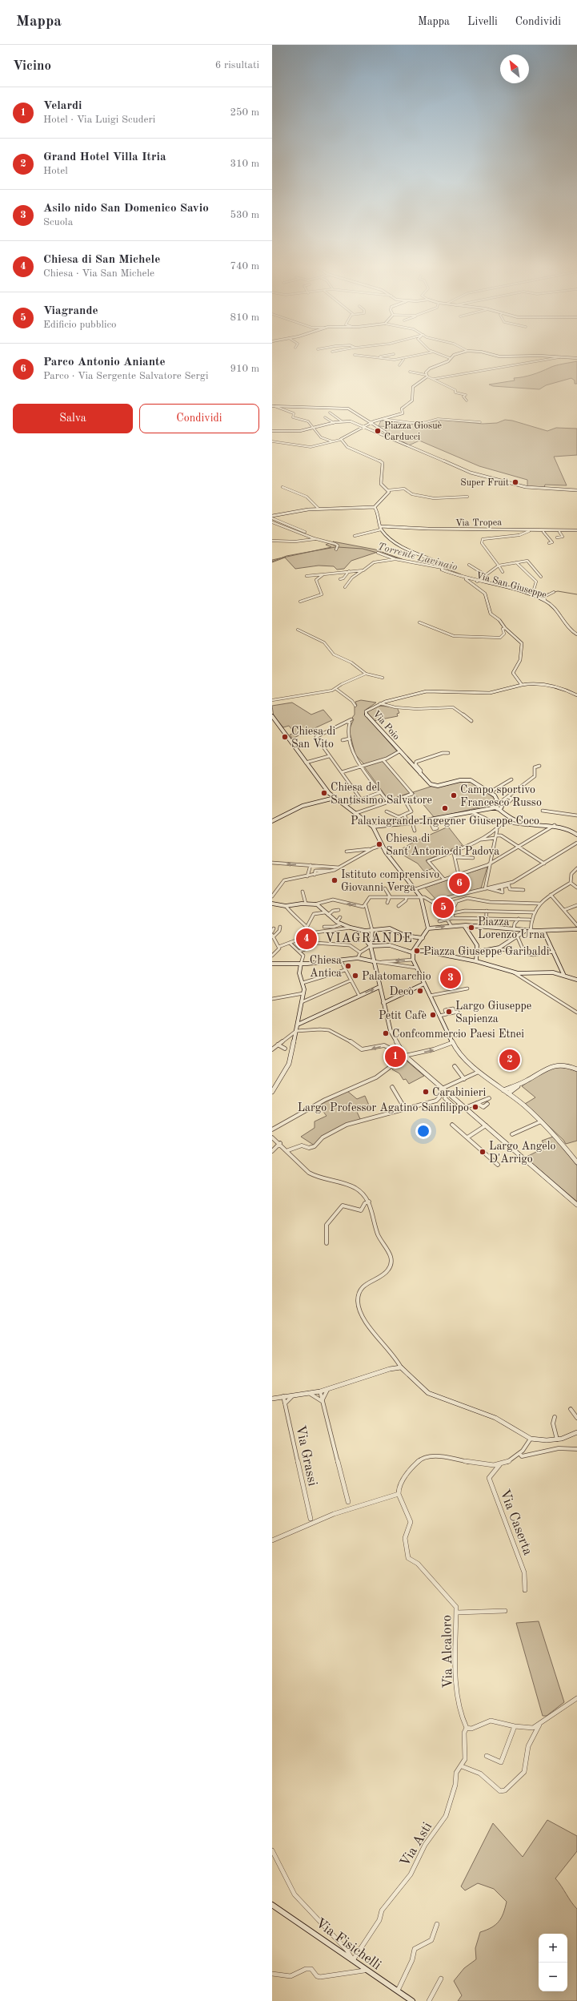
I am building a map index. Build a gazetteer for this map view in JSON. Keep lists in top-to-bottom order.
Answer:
{
  "streets": {
    "street": [
      "Via Tropea",
      "Via San Giuseppe",
      "Via Poio",
      "Via Grassi",
      "Via Caserta",
      "Via Alcaloro",
      "Via Asti",
      "Via Fisichelli"
    ]
  },
  "crossings": [
    ["Via Alcaloro", "Via Asti"],
    ["Via Asti", "Via Fisichelli"]
  ],
  "districts": ["VIAGRANDE"],
  "water": ["Torrente Lavinaio"],
  "places": [
    "Piazza Giosuè Carducci",
    "Super Fruit",
    "Chiesa di San Vito",
    "Chiesa del Santissimo Salvatore",
    "Campo sportivo Francesco Russo",
    "Palaviagrande Ingegner Giuseppe Coco",
    "Chiesa di Sant'Antonio di Padova",
    "Istituto comprensivo Giovanni Verga",
    "Piazza Lorenzo Urna",
    "Piazza Giuseppe Garibaldi",
    "Chiesa Antica",
    "Palatomarchio",
    "Decò",
    "Largo Giuseppe Sapienza",
    "Petit Cafè",
    "Confcommercio Paesi Etnei",
    "Carabinieri",
    "Largo Professor Agatino Sanfilippo",
    "Largo Angelo D'Arrigo"
  ],
  "north": "top left",
  "page": {
    "header": "Mappa",
    "nav": ["Mappa", "Livelli", "Condividi"],
    "heading": ["Vicino", "6 risultati"],
    "list": [
      {
        "mark": "1",
        "name": "Velardi",
        "note": "Hotel · Via Luigi Scuderi",
        "value": "250 m"
      },
      {
        "mark": "2",
        "name": "Grand Hotel Villa Itria",
        "note": "Hotel",
        "value": "310 m"
      },
      {
        "mark": "3",
        "name": "Asilo nido San Domenico Savio",
        "note": "Scuola",
        "value": "530 m"
      },
      {
        "mark": "4",
        "name": "Chiesa di San Michele",
        "note": "Chiesa · Via San Michele",
        "value": "740 m"
      },
      {
        "mark": "5",
        "name": "Viagrande",
        "note": "Edificio pubblico",
        "value": "810 m"
      },
      {
        "mark": "6",
        "name": "Parco Antonio Aniante",
        "note": "Parco · Via Sergente Salvatore Sergi",
        "value": "910 m"
      }
    ],
    "buttons": ["Salva", "Condividi"],
    "pins": [
      "6",
      "5",
      "4",
      "3",
      "1",
      "2"
    ],
    "map_buttons": ["+", "−"]
  }
}
